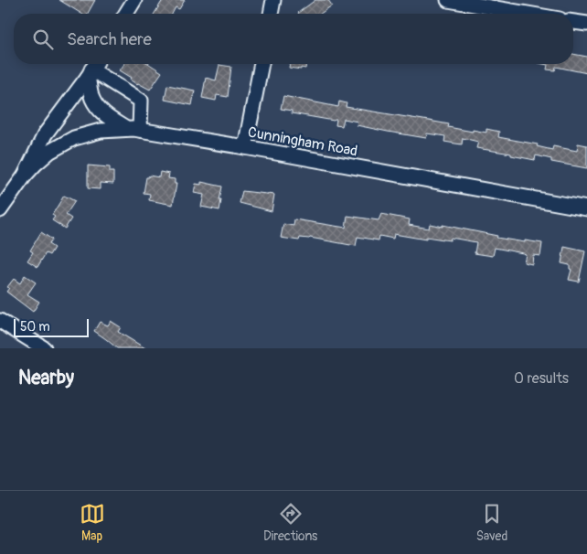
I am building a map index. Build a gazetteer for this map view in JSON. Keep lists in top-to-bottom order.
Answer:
{
  "streets": {
    "street": ["Cunningham Road"]
  },
  "scale_bar": "50 m",
  "page": {
    "search": "Search here",
    "scale": "50 m",
    "heading": ["Nearby", "0 results"],
    "nav": ["Map", "Directions", "Saved"]
  }
}
